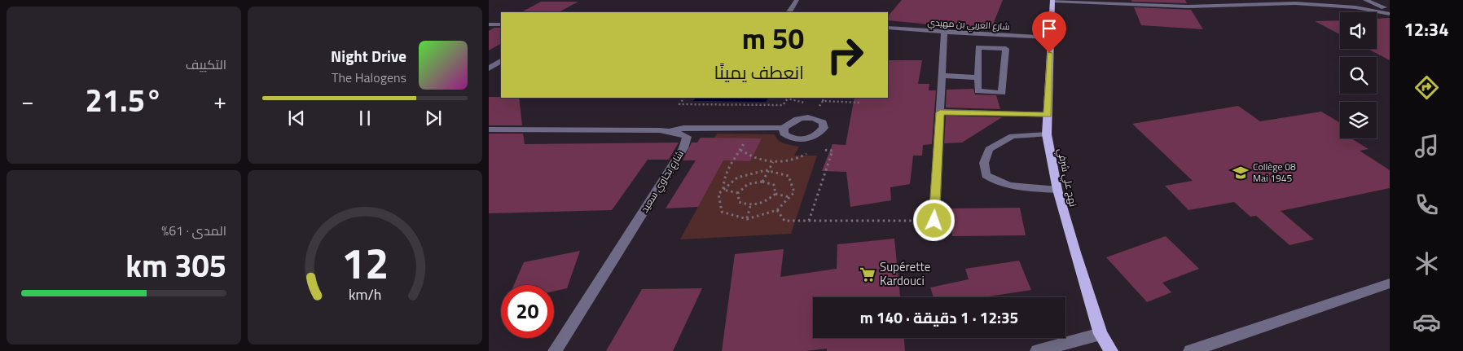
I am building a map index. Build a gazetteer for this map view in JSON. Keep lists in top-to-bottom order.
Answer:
{
  "streets": {
    "main road": ["نهج علي شرفي"],
    "street": ["شارع العربي بن مهيدي", "شارع بجاوي سعيد"]
  },
  "crossings": [
    ["شارع العربي بن مهيدي", "نهج علي شرفي"]
  ],
  "places": {
    "school or university": ["Collège 08 Mai 1945"],
    "supermarket": ["Supérette Kardouci"]
  },
  "page": {
    "tabs": "12:34",
    "tile": [
      "التكييف",
      ["المدى · 61%", "305 km"]
    ],
    "turn": ["50 m", "انعطف يمينًا"],
    "song": ["Night Drive", "The Halogens"],
    "heat": ["−", "21.5°", "+"],
    "limit": "20",
    "trip": "12:35 · 1 دقيقة · 140 m",
    "gauge": ["12", "km/h"]
  }
}
